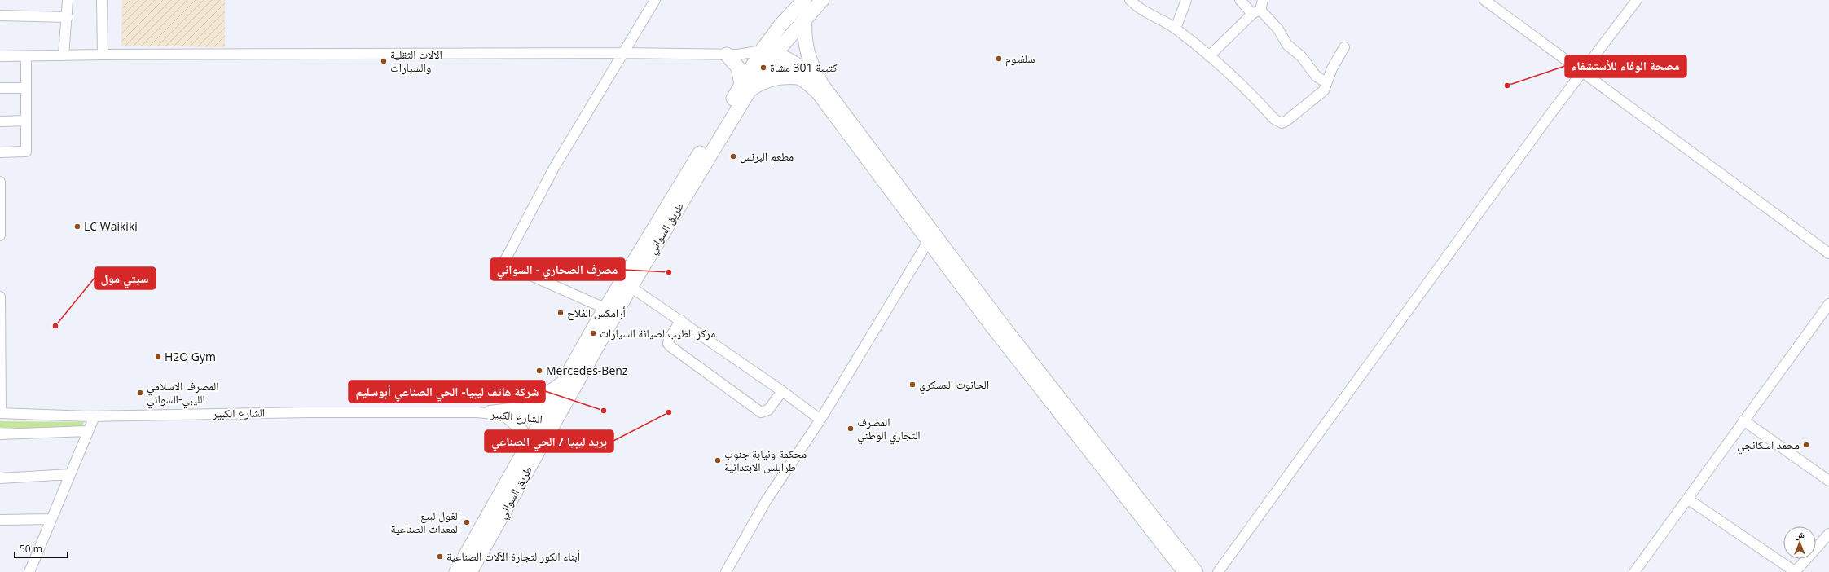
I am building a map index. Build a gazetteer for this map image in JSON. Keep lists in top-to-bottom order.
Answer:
{
  "streets": {
    "highway": ["طريق السواني"],
    "street": ["الشارع الكبير"]
  },
  "crossings": [
    ["طريق السواني", "الشارع الكبير"]
  ],
  "places": [
    "سلفيوم",
    "الاَلات الثقلية والسيارات",
    "كتيبة 301 مشاة",
    "مصحة الوفاء للأستشفاء",
    "مطعم البرنس",
    "LC Waikiki",
    "مصرف الصحاري - السواني",
    "أرامكس الفلاح",
    "سيتي مول",
    "مركز الطيب لصيانة السيارات",
    "H2O Gym",
    "Mercedes-Benz",
    "الحانوت العسكري",
    "المصرف الاسلامي الليبي-السواني",
    "شركة هاتف ليبيا- الحي الصناعي أبوسليم",
    "بريد ليبيا / الحي الصناعي",
    "المصرف التجاري الوطني",
    "محمد اسكانجي",
    "محكمة ونيابة جنوب طرابلس الابتدائية",
    "الغول لبيع المعدات الصناعية",
    "أبناء الكور لتجارة الاَلات الصناعية"
  ],
  "scale_bar": "50 m",
  "north": "top"
}
